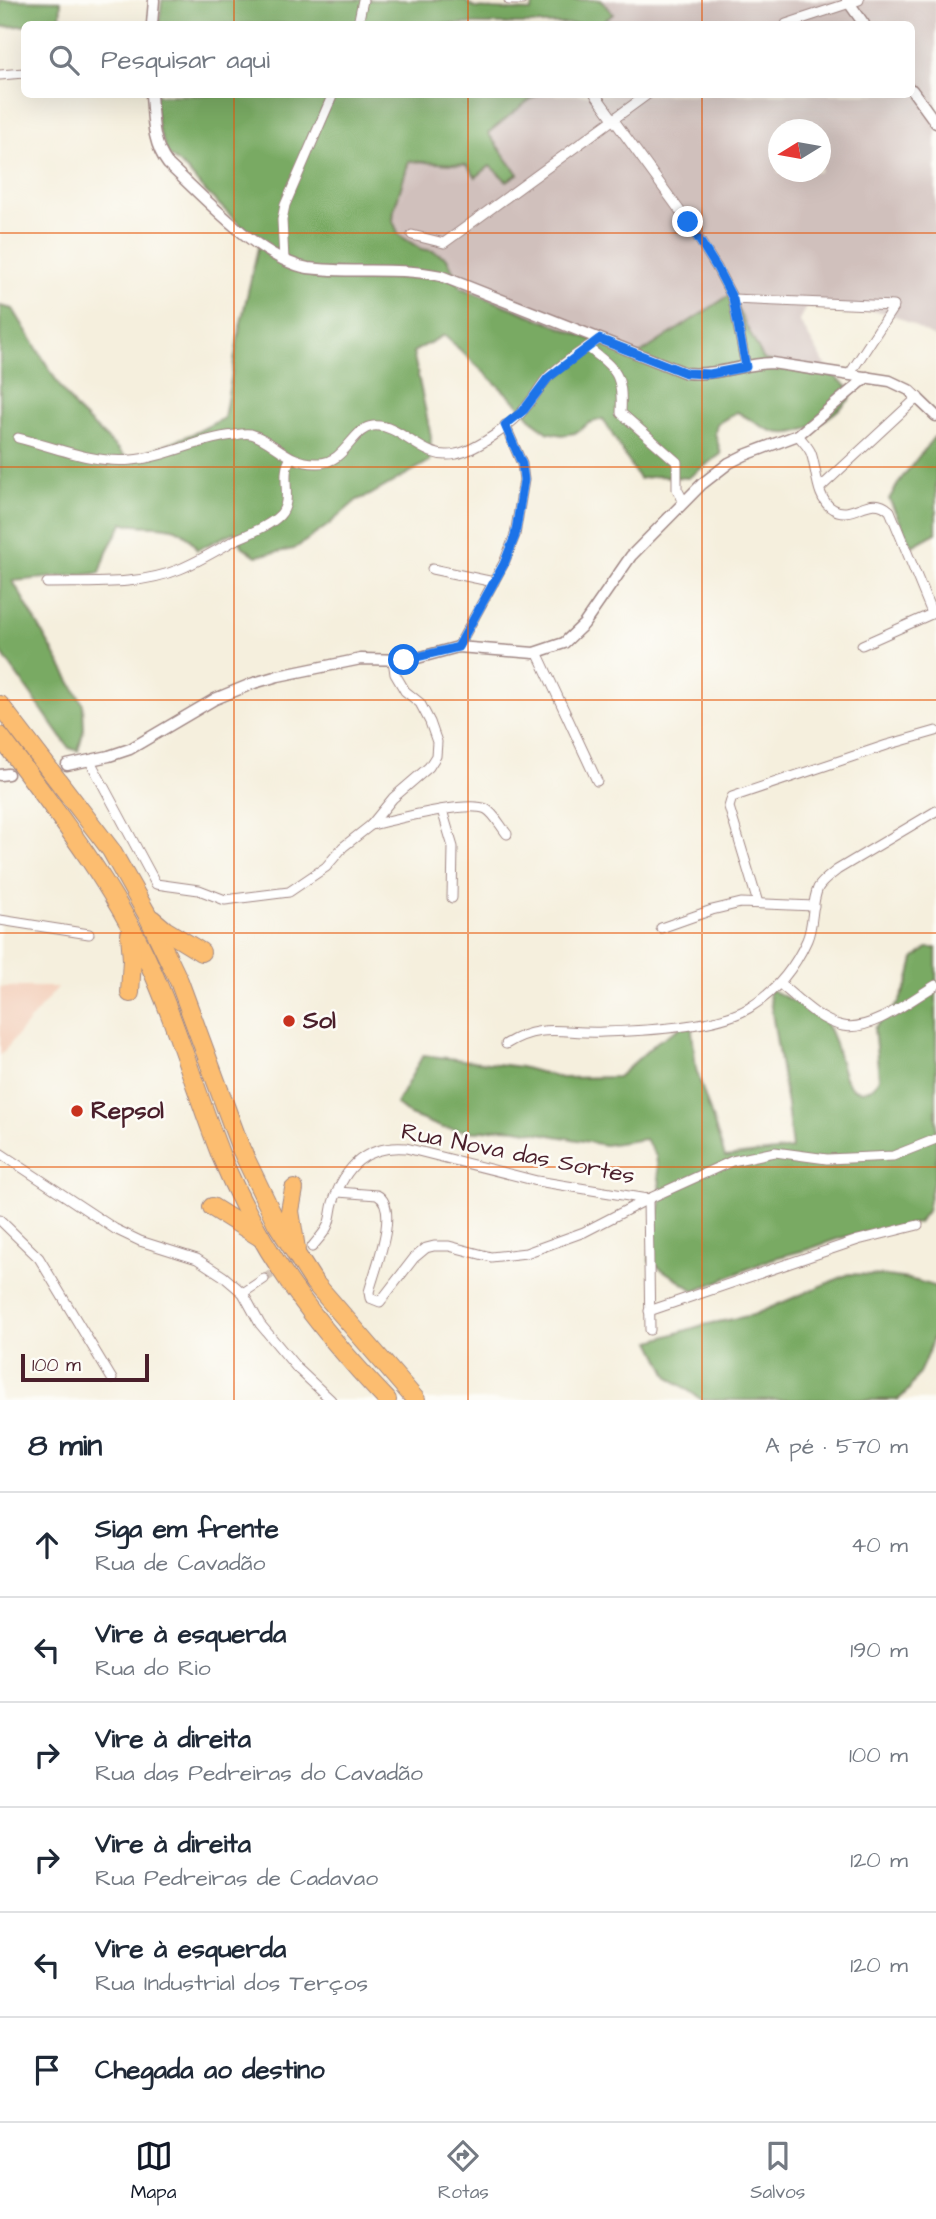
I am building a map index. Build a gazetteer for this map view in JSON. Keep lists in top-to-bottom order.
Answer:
{
  "streets": {
    "street": ["Rua Nova das Sortes"]
  },
  "places": ["Sol", "Repsol"],
  "scale_bar": "100 m",
  "north": "left",
  "page": {
    "search": "Pesquisar aqui",
    "scale": "100 m",
    "heading": ["8 min", "A pé · 570 m"],
    "list": [
      ["Siga em frente", "Rua de Cavadão", "40 m"],
      ["Vire à esquerda", "Rua do Rio", "190 m"],
      ["Vire à direita", "Rua das Pedreiras do Cavadão", "100 m"],
      ["Vire à direita", "Rua Pedreiras de Cadavao", "120 m"],
      ["Vire à esquerda", "Rua Industrial dos Terços", "120 m"],
      "Chegada ao destino"
    ],
    "nav": ["Mapa", "Rotas", "Salvos"]
  }
}
